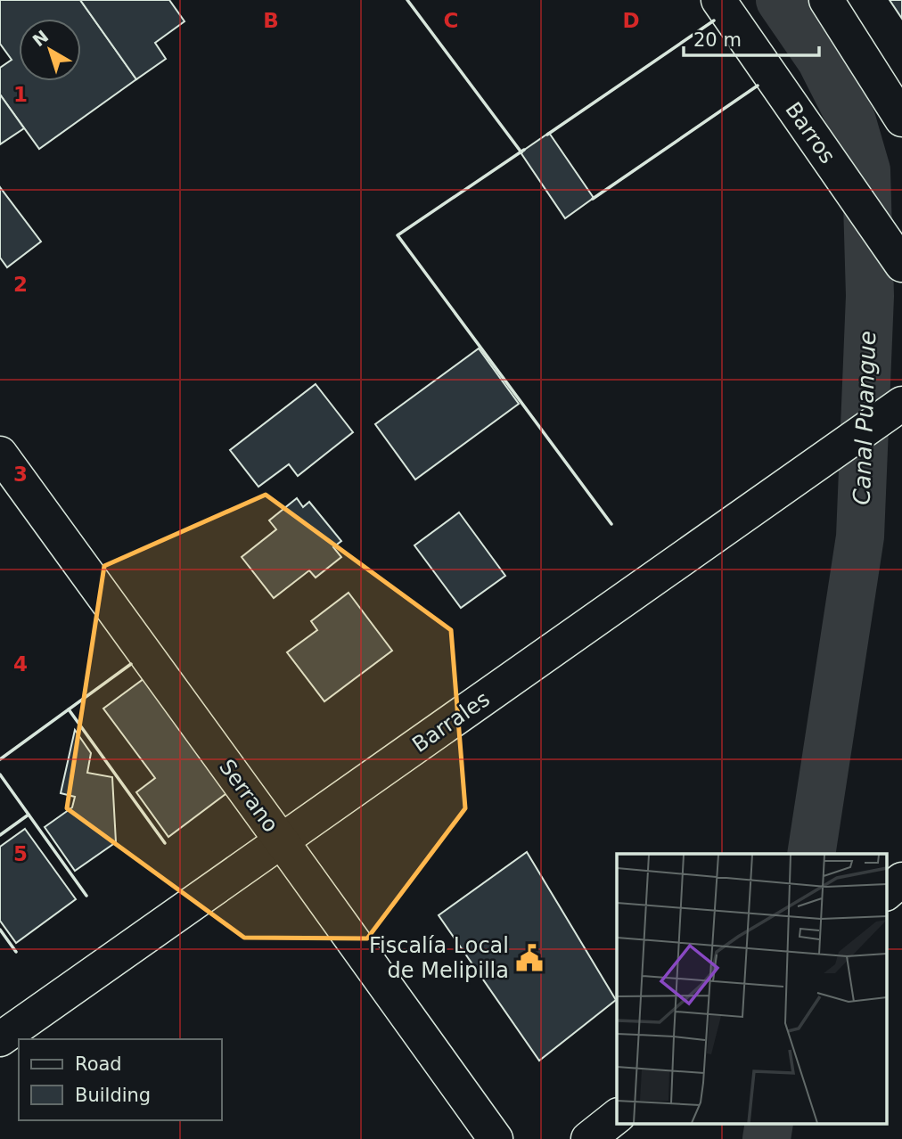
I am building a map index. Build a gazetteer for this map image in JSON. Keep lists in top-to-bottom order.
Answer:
{
  "streets": {
    "street": ["Barros", "Barrales", "Serrano"]
  },
  "crossings": [
    ["Barrales", "Serrano"]
  ],
  "water": ["Canal Puangue"],
  "places": {
    "public building": ["Fiscalía Local de Melipilla"]
  },
  "legend": ["Road", "Building"],
  "scale_bar": "20 m",
  "north": "top left",
  "grid": {
    "columns": ["B", "C", "D"],
    "rows": [
      "1",
      "2",
      "3",
      "4",
      "5"
    ]
  }
}
